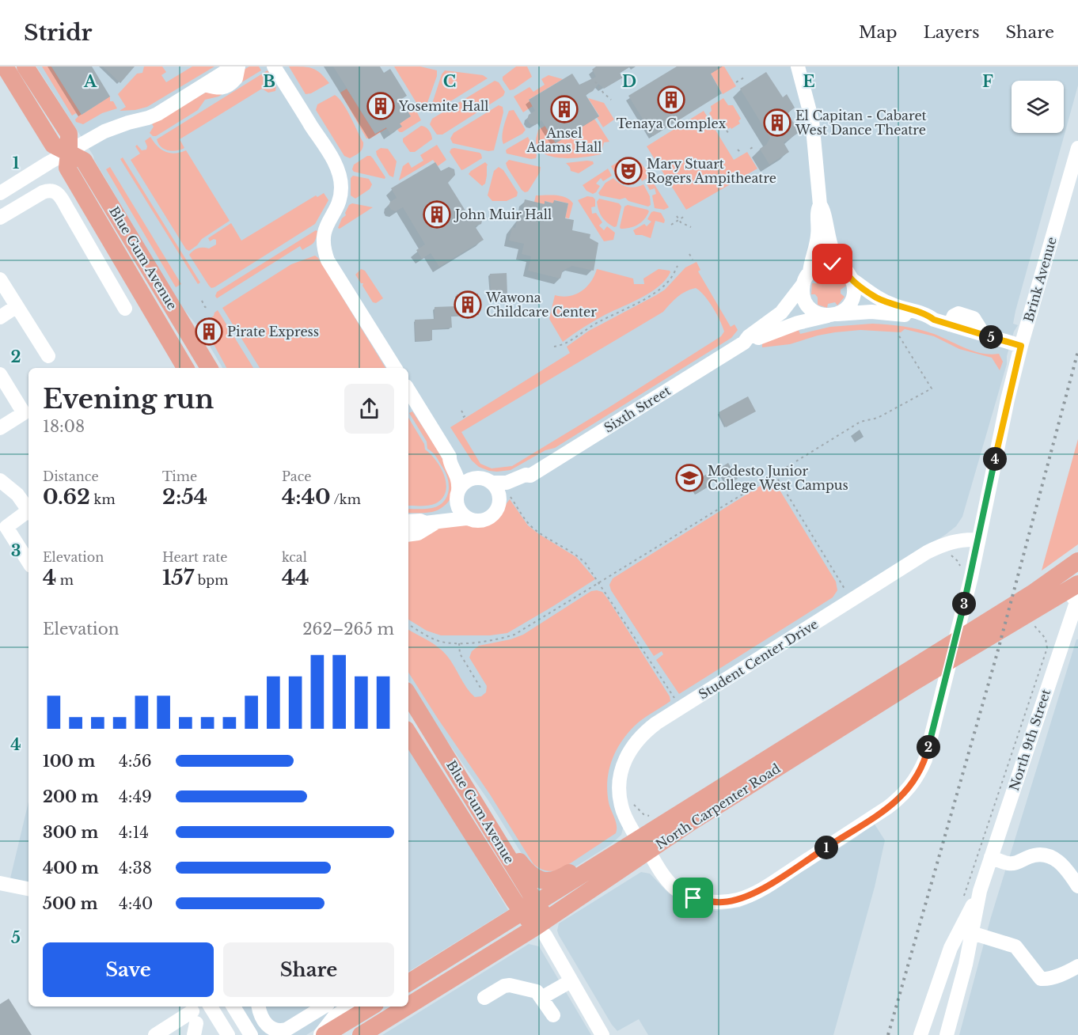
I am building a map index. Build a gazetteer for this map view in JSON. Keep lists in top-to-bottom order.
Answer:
{
  "streets": {
    "main road": ["Blue Gum Avenue", "North Carpenter Road"],
    "street": [
      "Brink Avenue",
      "Sixth Street",
      "Student Center Drive",
      "North 9th Street"
    ]
  },
  "crossings": [
    ["Blue Gum Avenue", "North Carpenter Road"],
    ["Brink Avenue", "Student Center Drive"],
    ["Student Center Drive", "North Carpenter Road"],
    ["North 9th Street", "North Carpenter Road"]
  ],
  "places": {
    "building": [
      "Tenaya Complex",
      "Yosemite Hall",
      "Ansel Adams Hall",
      "El Capitan - Cabaret West Dance Theatre",
      "John Muir Hall",
      "Wawona Childcare Center",
      "Pirate Express"
    ],
    "theatre": ["Mary Stuart Rogers Ampitheatre"],
    "school or university": ["Modesto Junior College West Campus"]
  },
  "page": {
    "header": "Stridr",
    "nav": ["Map", "Layers", "Share"],
    "pins": [
      "5",
      "4",
      "3",
      "2",
      "1"
    ],
    "heading": ["Evening run", "18:08"],
    "stats": [
      ["Distance", "0.62 km"],
      ["Time", "2:54"],
      ["Pace", "4:40 /km"],
      ["Elevation", "4 m"],
      ["Heart rate", "157 bpm"],
      ["kcal", "44"]
    ],
    "chart": ["Elevation", "262–265 m"],
    "list": [
      {
        "name": "100 m",
        "note": "4:56"
      },
      {
        "name": "200 m",
        "note": "4:49"
      },
      {
        "name": "300 m",
        "note": "4:14"
      },
      {
        "name": "400 m",
        "note": "4:38"
      },
      {
        "name": "500 m",
        "note": "4:40"
      }
    ],
    "buttons": ["Save", "Share"]
  },
  "grid": {
    "columns": [
      "A",
      "B",
      "C",
      "D",
      "E",
      "F"
    ],
    "rows": [
      "1",
      "2",
      "3",
      "4",
      "5"
    ]
  }
}
